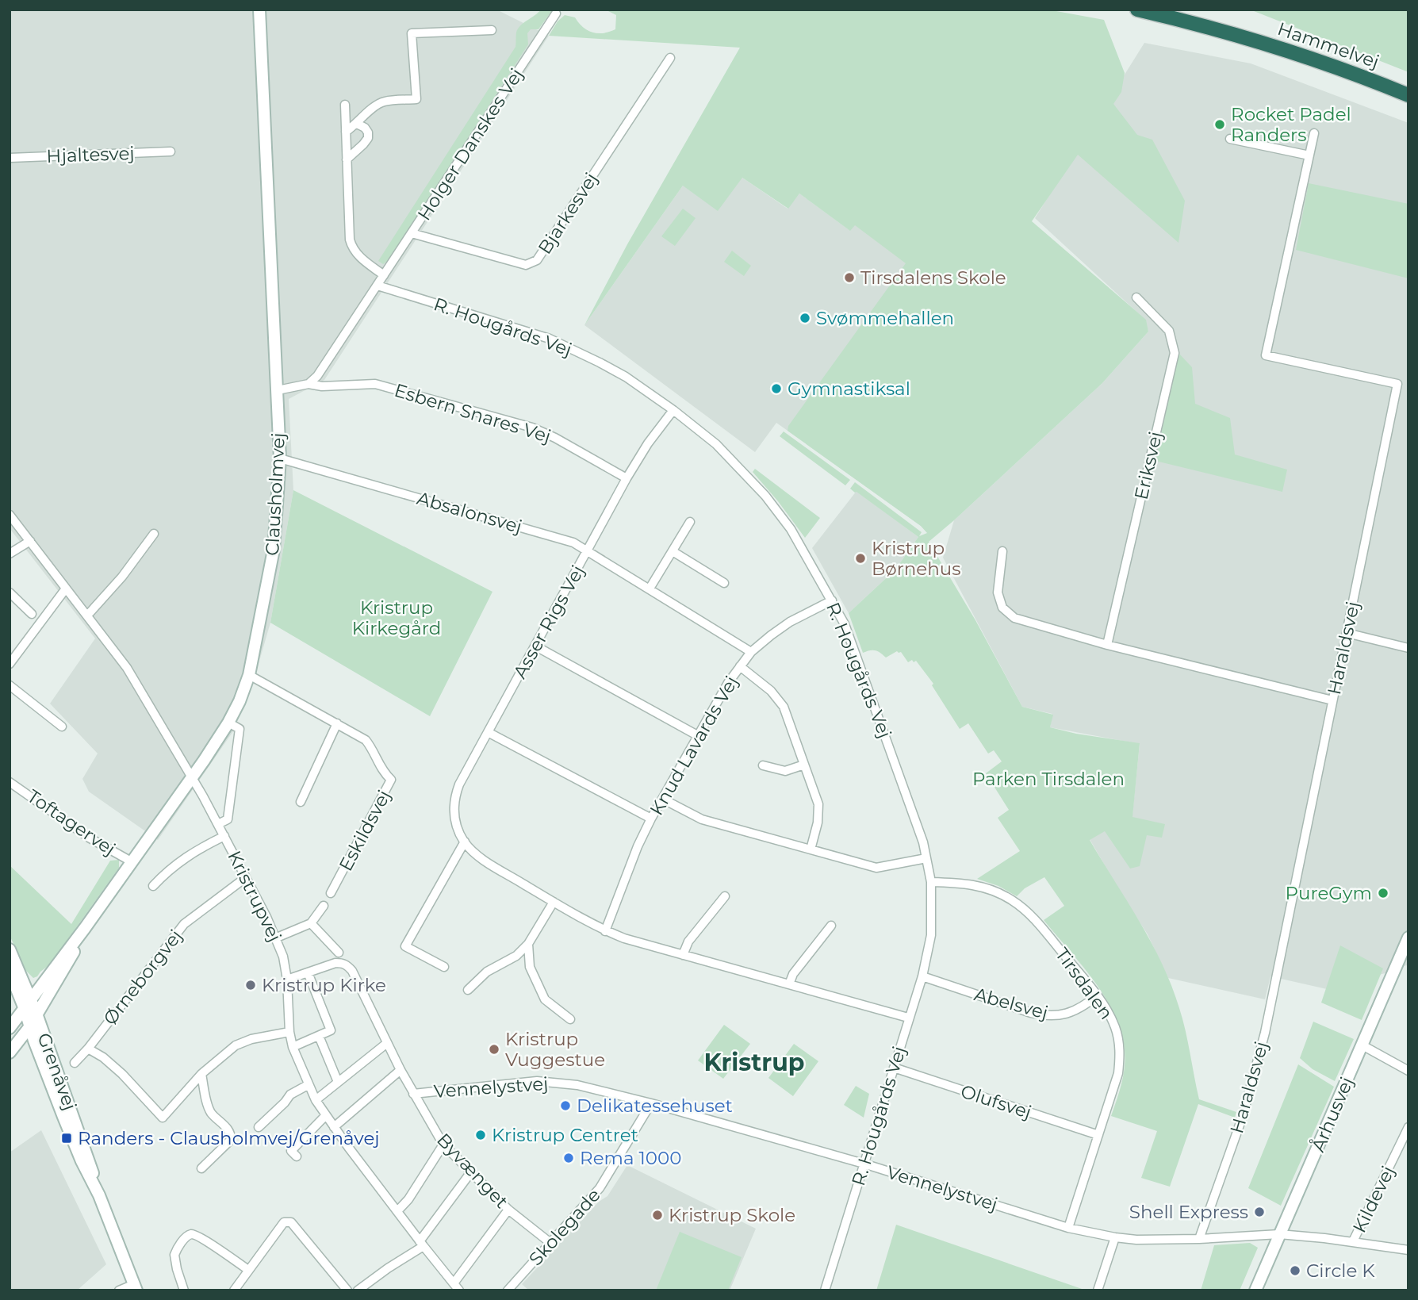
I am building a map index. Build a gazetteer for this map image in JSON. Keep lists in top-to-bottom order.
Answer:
{
  "streets": {
    "highway": ["Hammelvej"],
    "street": [
      "Holger Danskes Vej",
      "Hjaltesvej",
      "Bjarkesvej",
      "R. Hougårds Vej",
      "Esbern Snares Vej",
      "Eriksvej",
      "Clausholmvej",
      "Absalonsvej",
      "Asser Rigs Vej",
      "Haraldsvej",
      "Knud Lavards Vej",
      "Toftagervej",
      "Eskildsvej",
      "Kristrupvej",
      "Ørneborgvej",
      "Tirsdalen",
      "Abelsvej",
      "Grenåvej",
      "Vennelystvej",
      "Olufsvej",
      "Århusvej",
      "Byvænget",
      "Kildevej",
      "Skolegade"
    ]
  },
  "crossings": [
    ["Holger Danskes Vej", "Bjarkesvej"],
    ["Holger Danskes Vej", "R. Hougårds Vej"],
    ["Holger Danskes Vej", "Esbern Snares Vej"],
    ["R. Hougårds Vej", "Asser Rigs Vej"],
    ["R. Hougårds Vej", "Knud Lavards Vej"],
    ["R. Hougårds Vej", "Tirsdalen"],
    ["R. Hougårds Vej", "Abelsvej"],
    ["R. Hougårds Vej", "Vennelystvej"],
    ["R. Hougårds Vej", "Olufsvej"],
    ["Esbern Snares Vej", "Asser Rigs Vej"],
    ["Clausholmvej", "Absalonsvej"],
    ["Clausholmvej", "Toftagervej"],
    ["Clausholmvej", "Eskildsvej"],
    ["Clausholmvej", "Kristrupvej"],
    ["Clausholmvej", "Grenåvej"],
    ["Absalonsvej", "Asser Rigs Vej"],
    ["Absalonsvej", "Knud Lavards Vej"],
    ["Asser Rigs Vej", "Knud Lavards Vej"],
    ["Haraldsvej", "Vennelystvej"],
    ["Kristrupvej", "Ørneborgvej"],
    ["Kristrupvej", "Byvænget"],
    ["Tirsdalen", "Abelsvej"],
    ["Tirsdalen", "Vennelystvej"],
    ["Tirsdalen", "Olufsvej"],
    ["Vennelystvej", "Århusvej"],
    ["Vennelystvej", "Byvænget"],
    ["Vennelystvej", "Kildevej"],
    ["Vennelystvej", "Skolegade"],
    ["Byvænget", "Skolegade"]
  ],
  "districts": ["Kristrup"],
  "parks": ["Kristrup Kirkegård", "Parken Tirsdalen"],
  "places": {
    "other": [
      "Rocket Padel Randers",
      "Tirsdalens Skole",
      "Svømmehallen",
      "Gymnastiksal",
      "Kristrup Børnehus",
      "PureGym",
      "Kristrup Kirke",
      "Kristrup Vuggestue",
      "Delikatessehuset",
      "Kristrup Centret",
      "Rema 1000",
      "Shell Express",
      "Kristrup Skole",
      "Circle K"
    ],
    "transit": ["Randers - Clausholmvej/Grenåvej"]
  }
}
